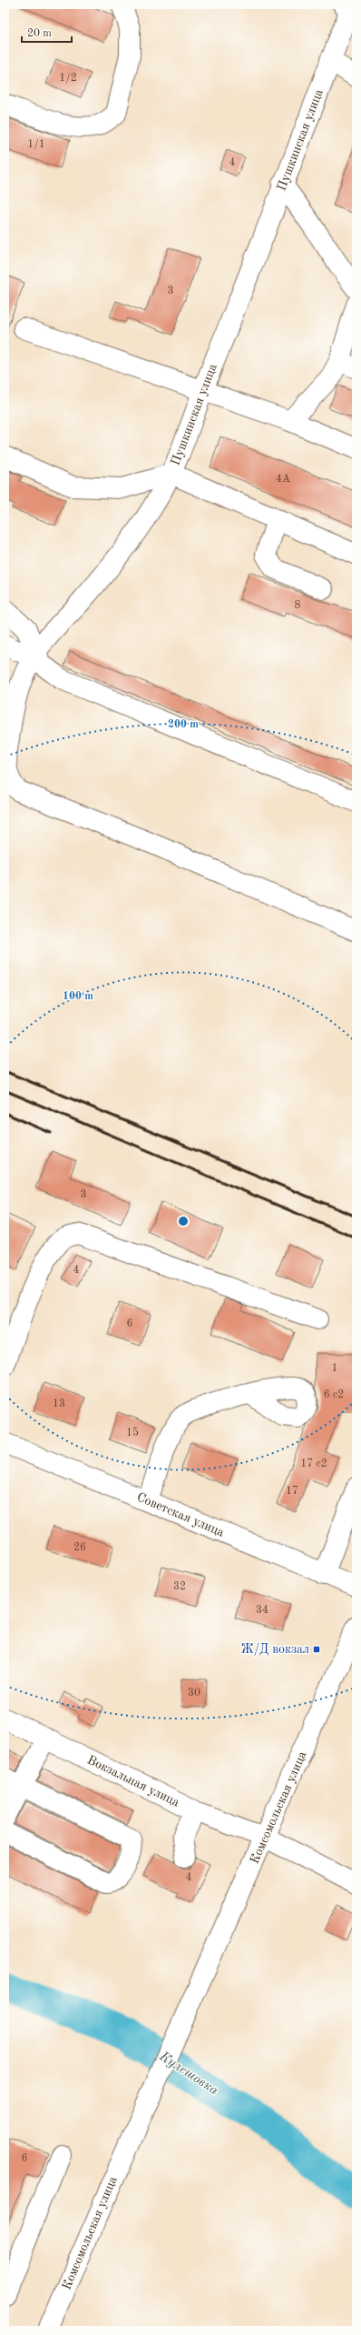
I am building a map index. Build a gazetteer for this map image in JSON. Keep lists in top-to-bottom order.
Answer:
{
  "streets": {
    "street": [
      "Пушкинская улица",
      "Советская улица",
      "Вокзальная улица",
      "Комсомольская улица"
    ]
  },
  "crossings": [
    ["Вокзальная улица", "Комсомольская улица"]
  ],
  "water": ["Кулешовка"],
  "places": {
    "transit": ["Ж/Д вокзал"]
  },
  "house_numbers": [
    "1/2",
    "1/1",
    "4",
    "3",
    "4А",
    "8",
    "3",
    "4",
    "6",
    "1",
    "6 с2",
    "13",
    "15",
    "17 с2",
    "17",
    "26",
    "32",
    "34",
    "30",
    "4",
    "6"
  ],
  "scale_bar": "20 m",
  "rings": ["200 m", "100 m"]
}
